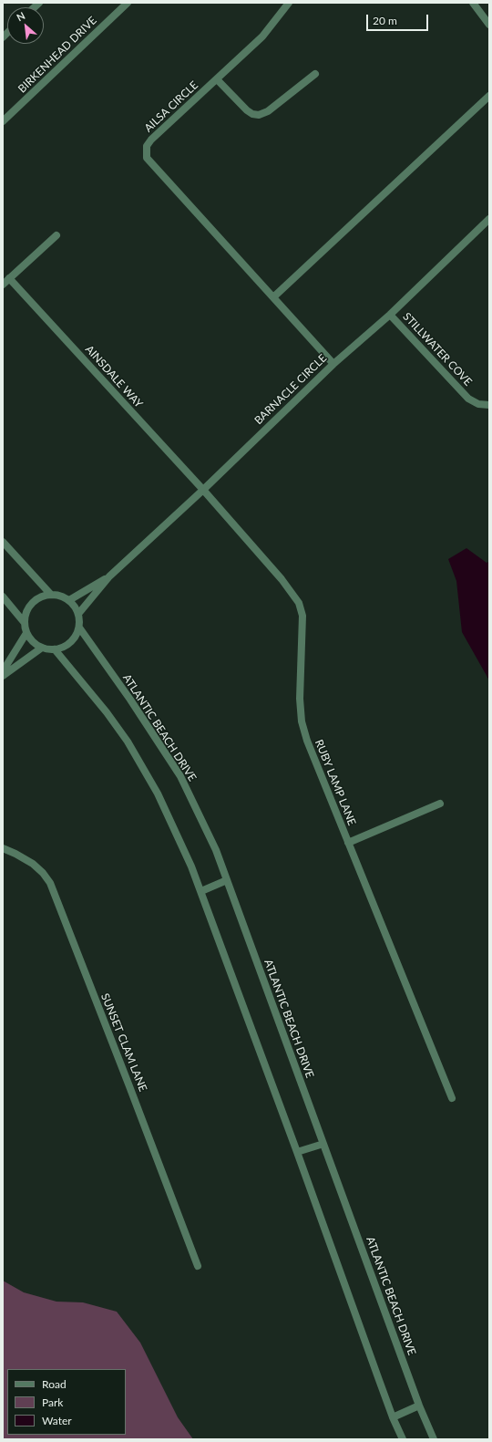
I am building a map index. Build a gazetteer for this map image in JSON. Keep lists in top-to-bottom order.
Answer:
{
  "streets": {
    "street": [
      "BIRKENHEAD DRIVE",
      "AILSA CIRCLE",
      "STILLWATER COVE",
      "AINSDALE WAY",
      "BARNACLE CIRCLE",
      "ATLANTIC BEACH DRIVE",
      "RUBY LAMP LANE",
      "SUNSET CLAM LANE"
    ]
  },
  "crossings": [
    ["AILSA CIRCLE", "BARNACLE CIRCLE"],
    ["STILLWATER COVE", "BARNACLE CIRCLE"],
    ["AINSDALE WAY", "BARNACLE CIRCLE"],
    ["AINSDALE WAY", "RUBY LAMP LANE"],
    ["BARNACLE CIRCLE", "ATLANTIC BEACH DRIVE"],
    ["BARNACLE CIRCLE", "RUBY LAMP LANE"]
  ],
  "legend": ["Road", "Park", "Water"],
  "scale_bar": "20 m",
  "north": "top left"
}
